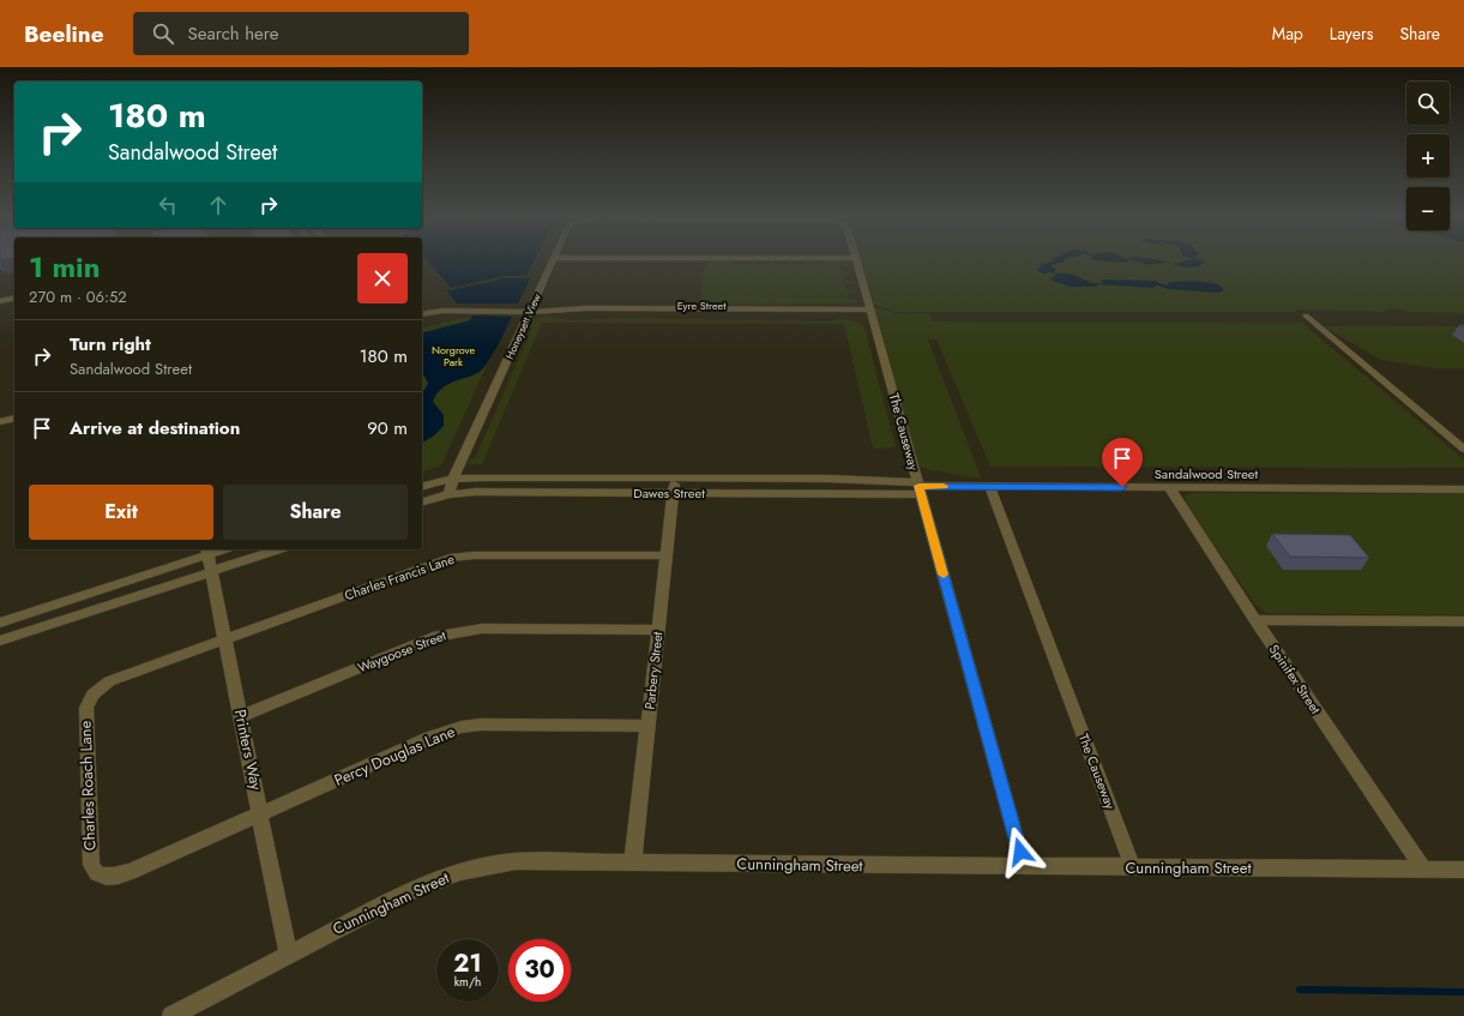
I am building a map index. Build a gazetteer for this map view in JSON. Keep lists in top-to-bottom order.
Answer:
{
  "streets": {
    "street": [
      "Eyre Street",
      "Honeysett View",
      "The Causeway",
      "Sandalwood Street",
      "Dawes Street",
      "Charles Francis Lane",
      "Waygoose Street",
      "Parbery Street",
      "Spinifex Street",
      "Printers Way",
      "Percy Douglas Lane",
      "Charles Roach Lane",
      "Cunningham Street"
    ]
  },
  "crossings": [
    ["Eyre Street", "Honeysett View"],
    ["Eyre Street", "The Causeway"],
    ["Honeysett View", "Dawes Street"],
    ["The Causeway", "Sandalwood Street"],
    ["The Causeway", "Dawes Street"],
    ["The Causeway", "Cunningham Street"],
    ["Sandalwood Street", "Dawes Street"],
    ["Sandalwood Street", "Spinifex Street"],
    ["Dawes Street", "Parbery Street"],
    ["Charles Francis Lane", "Parbery Street"],
    ["Charles Francis Lane", "Printers Way"],
    ["Charles Francis Lane", "Charles Roach Lane"],
    ["Waygoose Street", "Parbery Street"],
    ["Waygoose Street", "Printers Way"],
    ["Parbery Street", "Percy Douglas Lane"],
    ["Parbery Street", "Cunningham Street"],
    ["Spinifex Street", "Cunningham Street"],
    ["Printers Way", "Percy Douglas Lane"],
    ["Printers Way", "Charles Roach Lane"],
    ["Printers Way", "Cunningham Street"],
    ["Percy Douglas Lane", "Charles Roach Lane"]
  ],
  "parks": ["Norgrove Park"],
  "page": {
    "header": "Beeline",
    "search": "Search here",
    "nav": ["Map", "Layers", "Share"],
    "map_buttons": ["+", "−"],
    "turn": ["180 m", "Sandalwood Street"],
    "heading": ["1 min", "270 m · 06:52"],
    "list": [
      {
        "name": "Turn right",
        "note": "Sandalwood Street",
        "value": "180 m"
      },
      {
        "name": "Arrive at destination",
        "value": "90 m"
      }
    ],
    "buttons": ["Exit", "Share"],
    "speed": "21 km/h",
    "limit": "30"
  }
}
